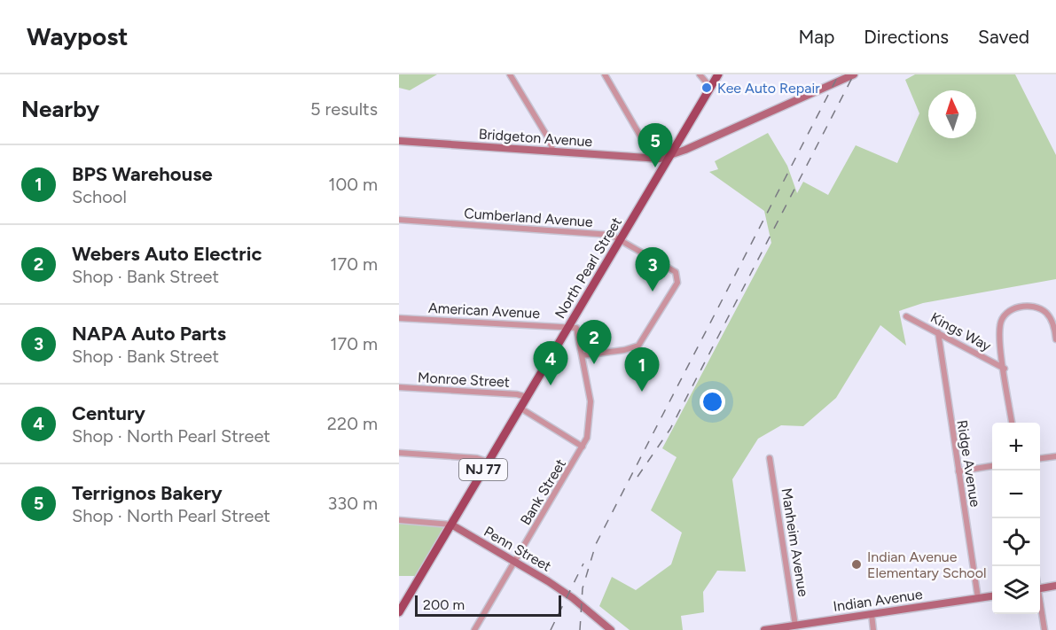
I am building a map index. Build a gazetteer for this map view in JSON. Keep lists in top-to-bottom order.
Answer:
{
  "streets": {
    "main road": ["North Pearl Street", "NJ 77"],
    "street": [
      "Bridgeton Avenue",
      "Cumberland Avenue",
      "American Avenue",
      "Kings Way",
      "Monroe Street",
      "Ridge Avenue",
      "Bank Street",
      "Manheim Avenue",
      "Penn Street",
      "Indian Avenue"
    ]
  },
  "crossings": [
    ["Bridgeton Avenue", "North Pearl Street"],
    ["Cumberland Avenue", "North Pearl Street"],
    ["Cumberland Avenue", "Bank Street"],
    ["North Pearl Street", "American Avenue"],
    ["North Pearl Street", "Monroe Street"],
    ["North Pearl Street", "Bank Street"],
    ["North Pearl Street", "Penn Street"],
    ["American Avenue", "Bank Street"],
    ["Kings Way", "Ridge Avenue"],
    ["Ridge Avenue", "Indian Avenue"],
    ["Bank Street", "Penn Street"],
    ["Manheim Avenue", "Indian Avenue"]
  ],
  "places": ["Kee Auto Repair", "Indian Avenue Elementary School"],
  "scale_bar": "200 m",
  "north": "top",
  "page": {
    "header": "Waypost",
    "nav": ["Map", "Directions", "Saved"],
    "heading": ["Nearby", "5 results"],
    "pins": [
      "5",
      "3",
      "2",
      "4",
      "1"
    ],
    "list": [
      {
        "mark": "1",
        "name": "BPS Warehouse",
        "note": "School",
        "value": "100 m"
      },
      {
        "mark": "2",
        "name": "Webers Auto Electric",
        "note": "Shop · Bank Street",
        "value": "170 m"
      },
      {
        "mark": "3",
        "name": "NAPA Auto Parts",
        "note": "Shop · Bank Street",
        "value": "170 m"
      },
      {
        "mark": "4",
        "name": "Century",
        "note": "Shop · North Pearl Street",
        "value": "220 m"
      },
      {
        "mark": "5",
        "name": "Terrignos Bakery",
        "note": "Shop · North Pearl Street",
        "value": "330 m"
      }
    ],
    "map_buttons": ["+", "−"],
    "scale": "200 m"
  }
}
